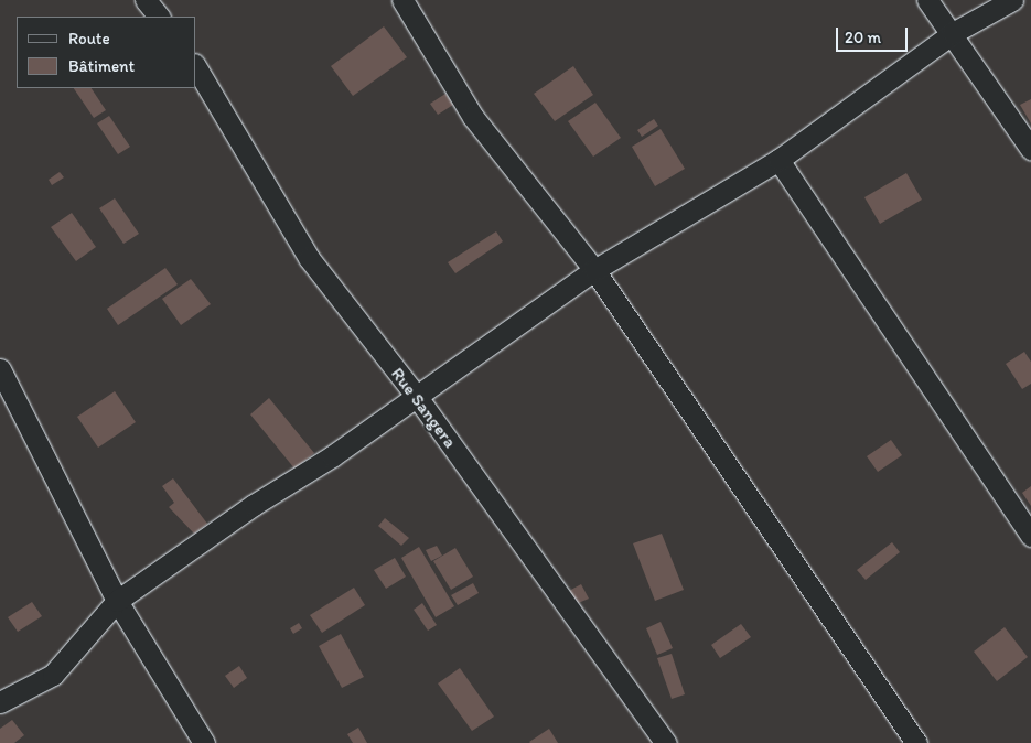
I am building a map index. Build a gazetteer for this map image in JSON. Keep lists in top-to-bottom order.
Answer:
{
  "streets": {
    "street": ["Rue Sangera"]
  },
  "legend": ["Route", "Bâtiment"],
  "scale_bar": "20 m"
}
